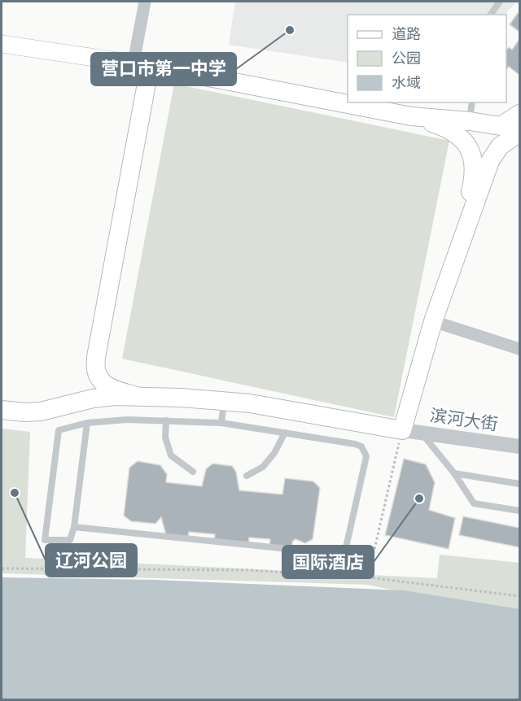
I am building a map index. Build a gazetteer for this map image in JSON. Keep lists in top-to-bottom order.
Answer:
{
  "streets": {
    "street": ["滨河大街"]
  },
  "places": ["营口市第一中学", "辽河公园", "国际酒店"],
  "legend": ["道路", "公园", "水域"]
}
